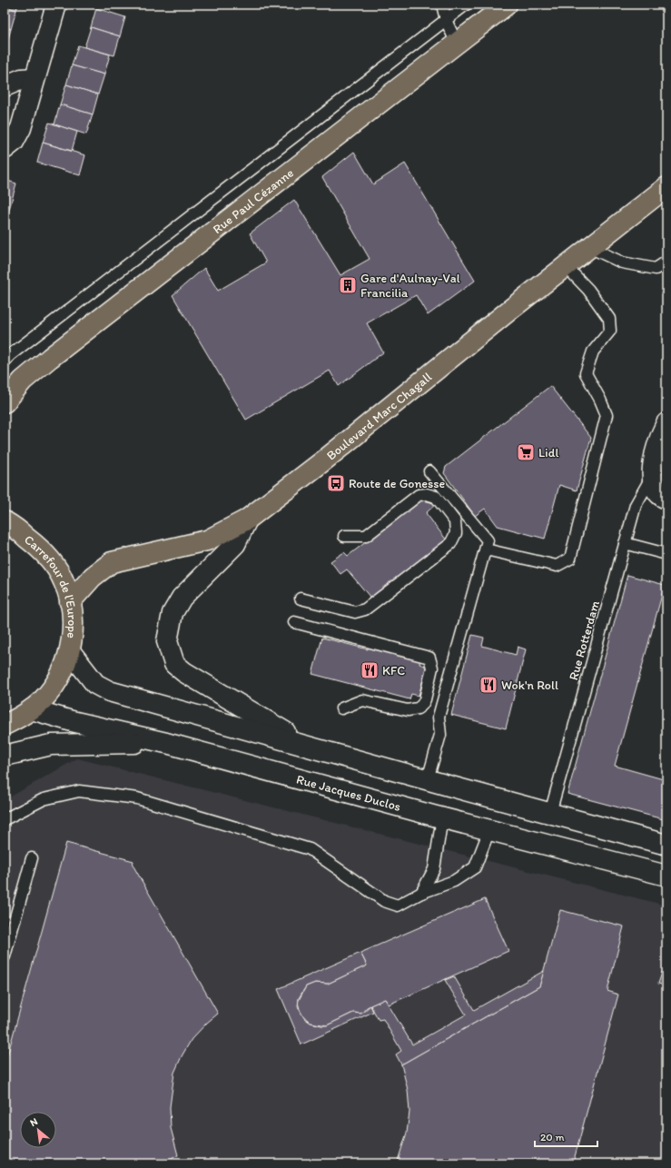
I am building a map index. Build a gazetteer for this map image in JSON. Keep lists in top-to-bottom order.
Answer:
{
  "streets": {
    "main road": [
      "Rue Paul Cézanne",
      "Boulevard Marc Chagall",
      "Carrefour de l'Europe",
      "Rue Jacques Duclos"
    ],
    "lane": ["Rue Rotterdam"]
  },
  "crossings": [
    ["Boulevard Marc Chagall", "Carrefour de l'Europe"],
    ["Carrefour de l'Europe", "Rue Jacques Duclos"]
  ],
  "places": {
    "building": ["Gare d'Aulnay-Val Francilia"],
    "supermarket": ["Lidl"],
    "bus stop": ["Route de Gonesse"],
    "restaurant": ["KFC", "Wok'n Roll"]
  },
  "scale_bar": "20 m",
  "north": "top left"
}
